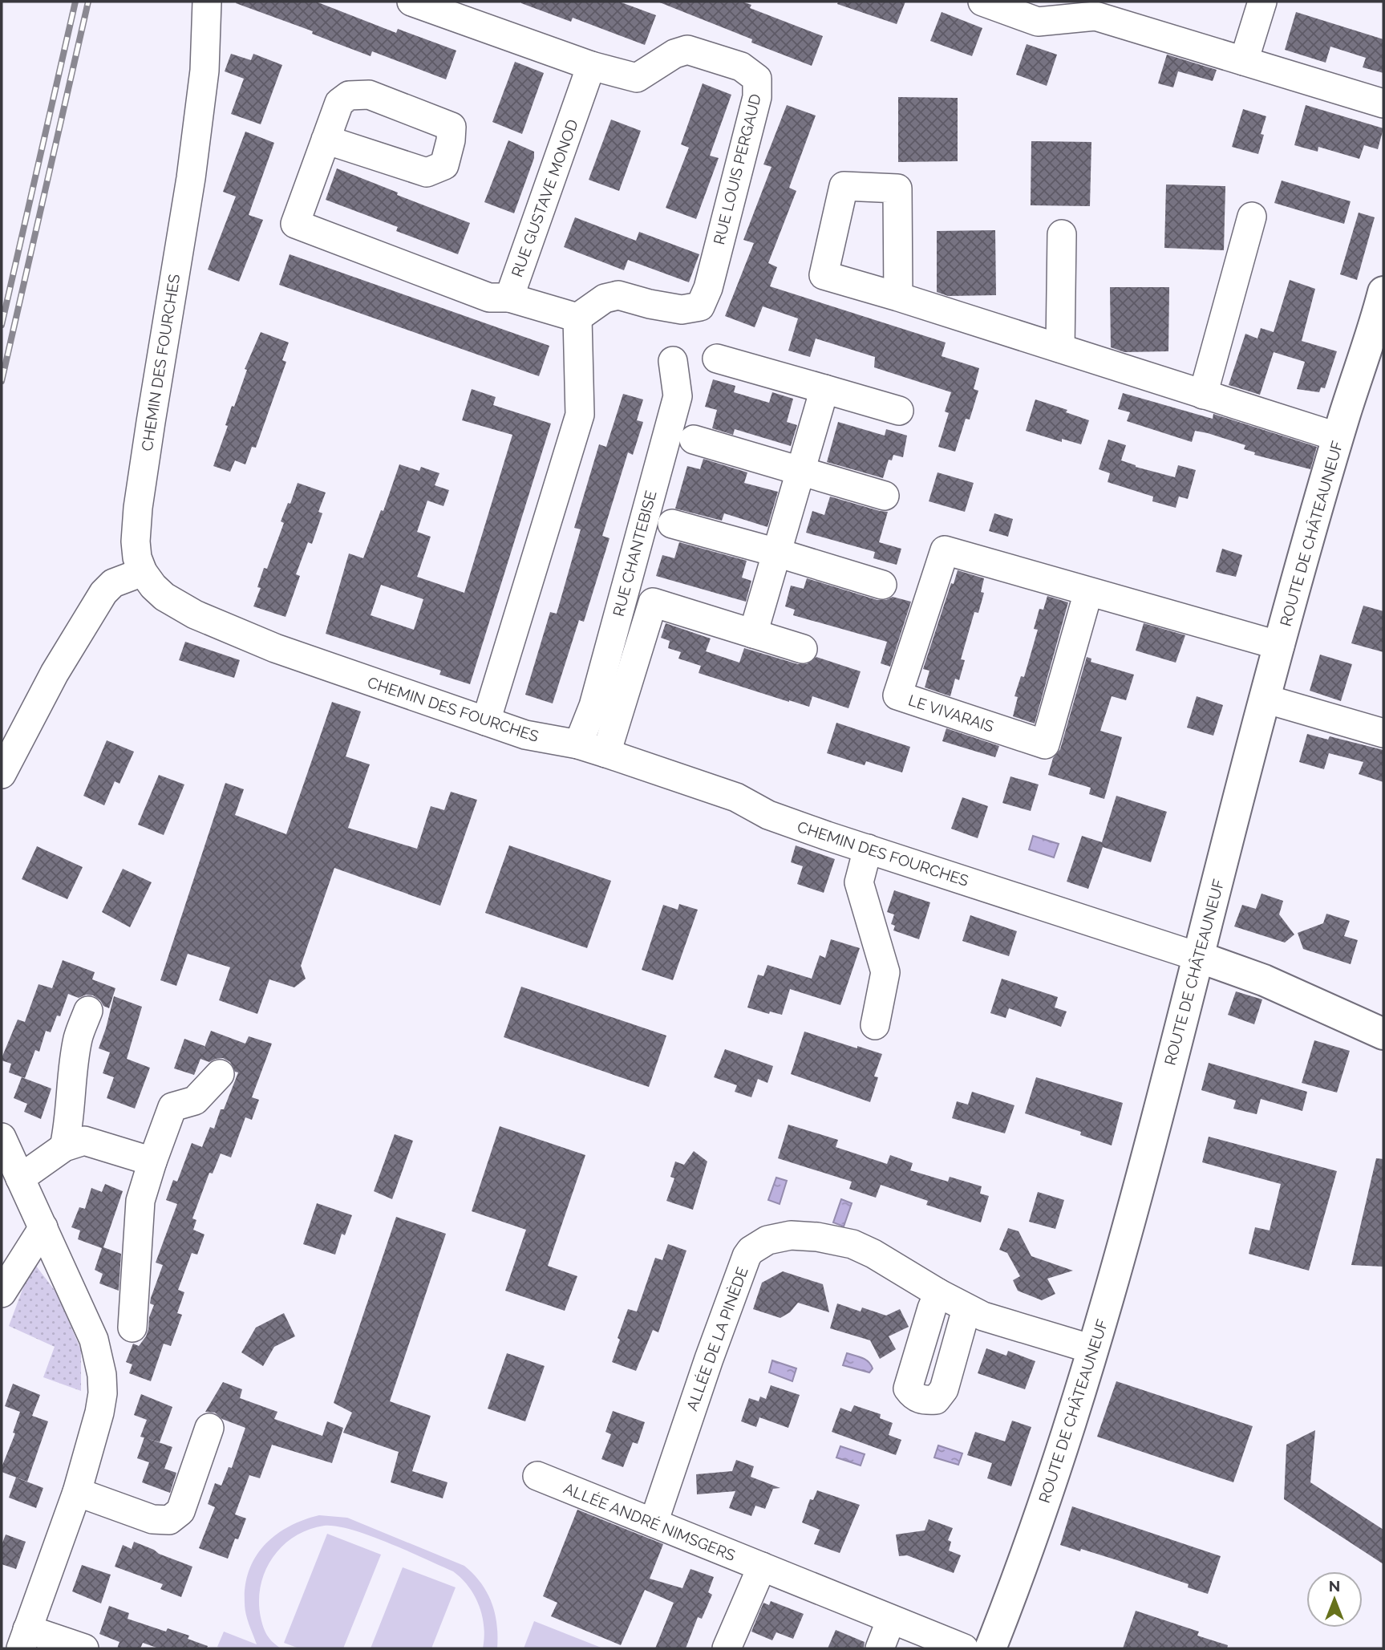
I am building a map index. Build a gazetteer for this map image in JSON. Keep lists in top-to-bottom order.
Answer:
{
  "streets": {
    "main road": ["CHEMIN DES FOURCHES", "ROUTE DE CHÂTEAUNEUF"],
    "street": [
      "RUE LOUIS PERGAUD",
      "RUE GUSTAVE MONOD",
      "RUE CHANTEBISE",
      "LE VIVARAIS",
      "ALLÉE DE LA PINÈDE",
      "ALLÉE ANDRÉ NIMSGERS"
    ]
  },
  "crossings": [
    ["RUE LOUIS PERGAUD", "RUE GUSTAVE MONOD"],
    ["CHEMIN DES FOURCHES", "ROUTE DE CHÂTEAUNEUF"],
    ["CHEMIN DES FOURCHES", "RUE CHANTEBISE"],
    ["ROUTE DE CHÂTEAUNEUF", "LE VIVARAIS"],
    ["ROUTE DE CHÂTEAUNEUF", "ALLÉE DE LA PINÈDE"],
    ["ALLÉE DE LA PINÈDE", "ALLÉE ANDRÉ NIMSGERS"]
  ],
  "north": "top"
}
